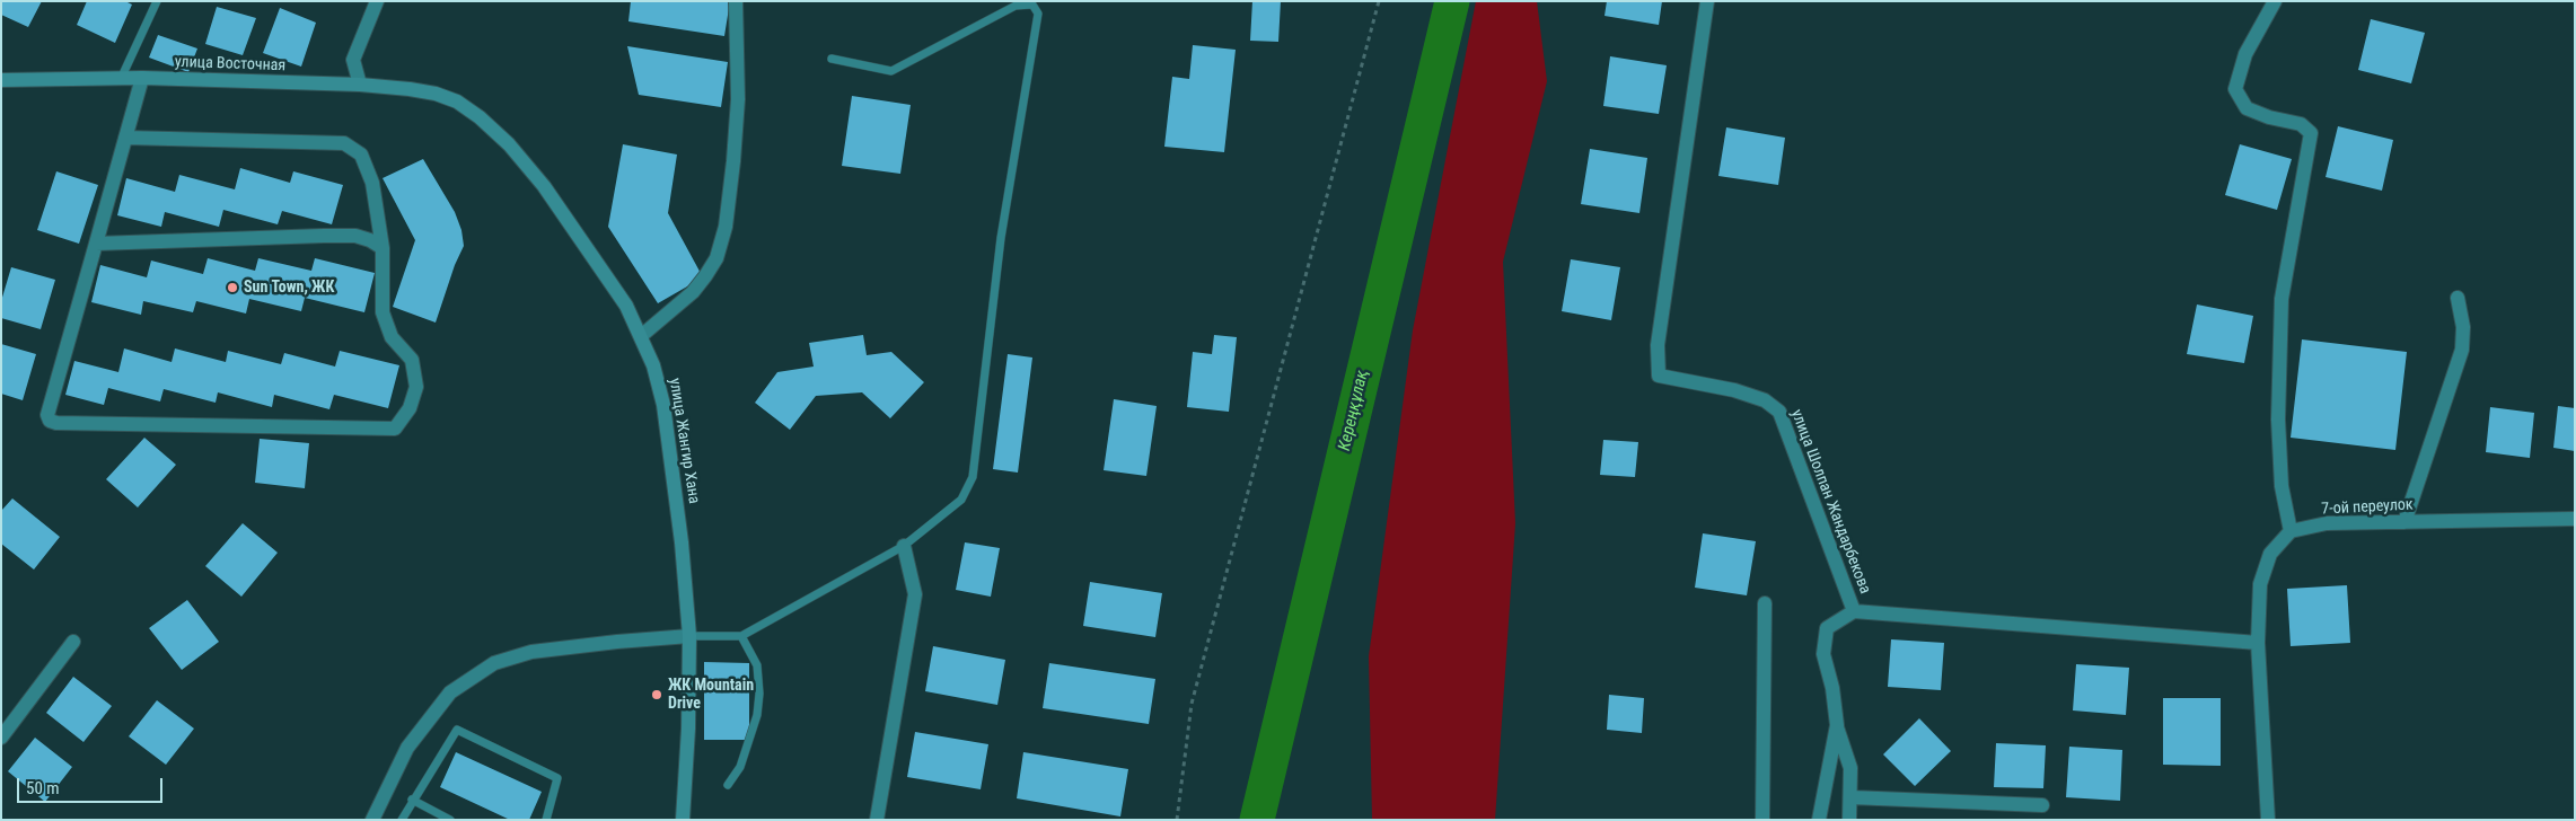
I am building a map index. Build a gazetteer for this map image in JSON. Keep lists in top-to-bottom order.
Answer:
{
  "streets": {
    "street": [
      "улица Восточная",
      "улица Жангир Хана",
      "улица Шолпан Жандарбекова",
      "7-ой переулок"
    ]
  },
  "crossings": [
    ["улица Восточная", "улица Жангир Хана"]
  ],
  "water": ["Кереңқұлақ"],
  "places": ["Sun Town, ЖК", "ЖК Mountain Drive"],
  "scale_bar": "50 m"
}
